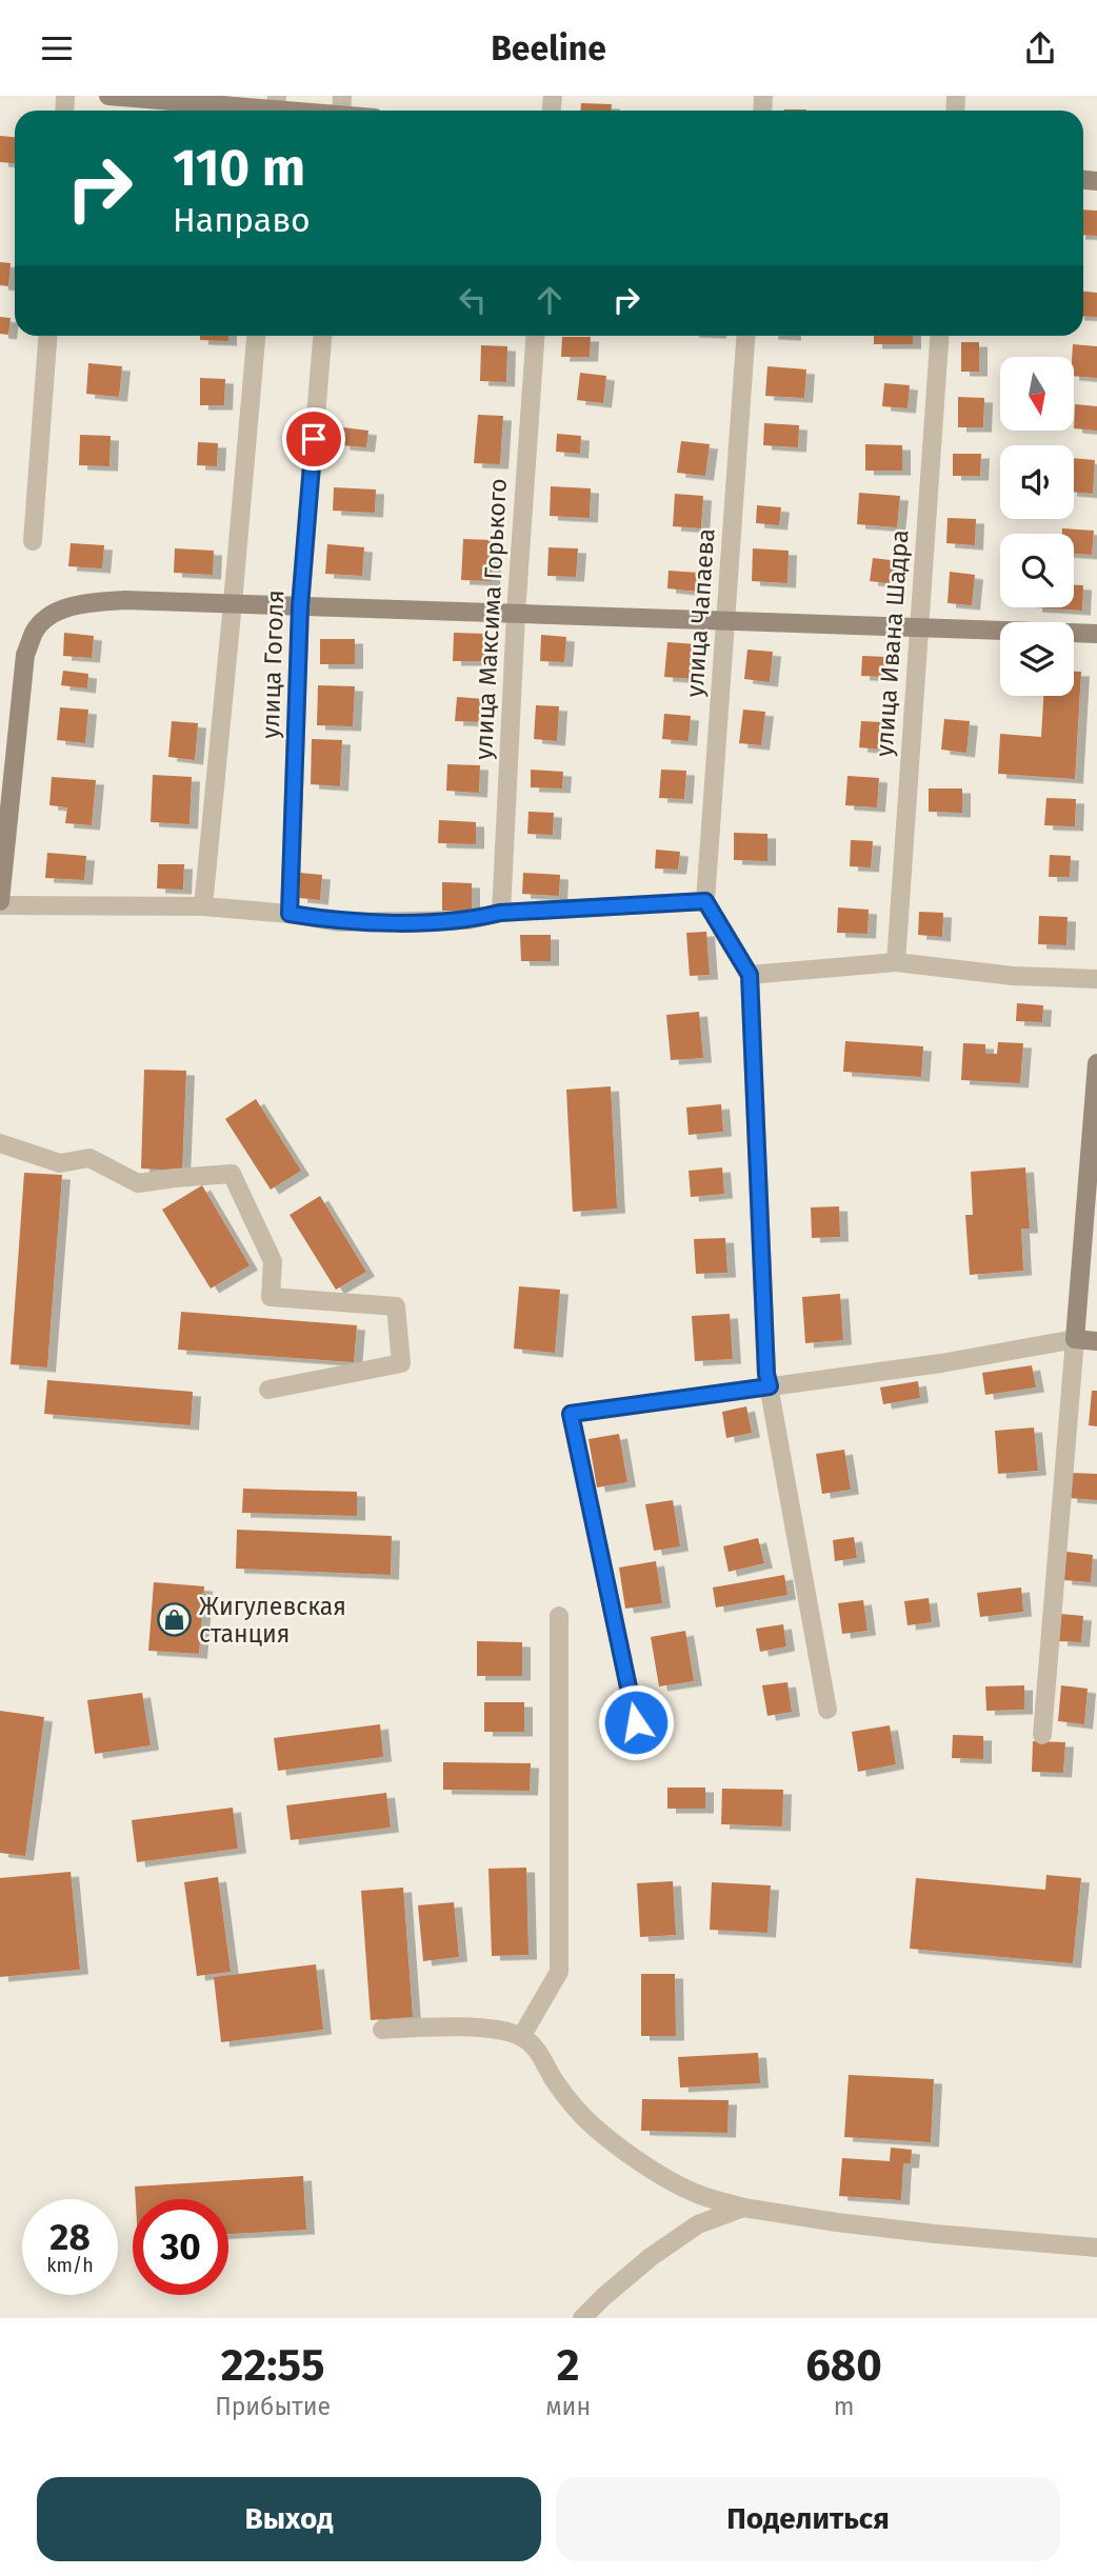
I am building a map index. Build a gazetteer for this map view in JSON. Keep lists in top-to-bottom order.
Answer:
{
  "streets": {
    "street": [
      "улица Чапаева",
      "улица Максима Горького",
      "улица Ивана Шадра",
      "улица Гоголя"
    ]
  },
  "places": {
    "shop": ["Жигулевская станция"]
  },
  "north": "bottom",
  "page": {
    "header": "Beeline",
    "turn": ["110 m", "Направо"],
    "speed": "28 km/h",
    "limit": "30",
    "eta": [
      "22:55",
      "Прибытие",
      "2",
      "мин",
      "680",
      "m"
    ],
    "buttons": ["Выход", "Поделиться"]
  }
}
